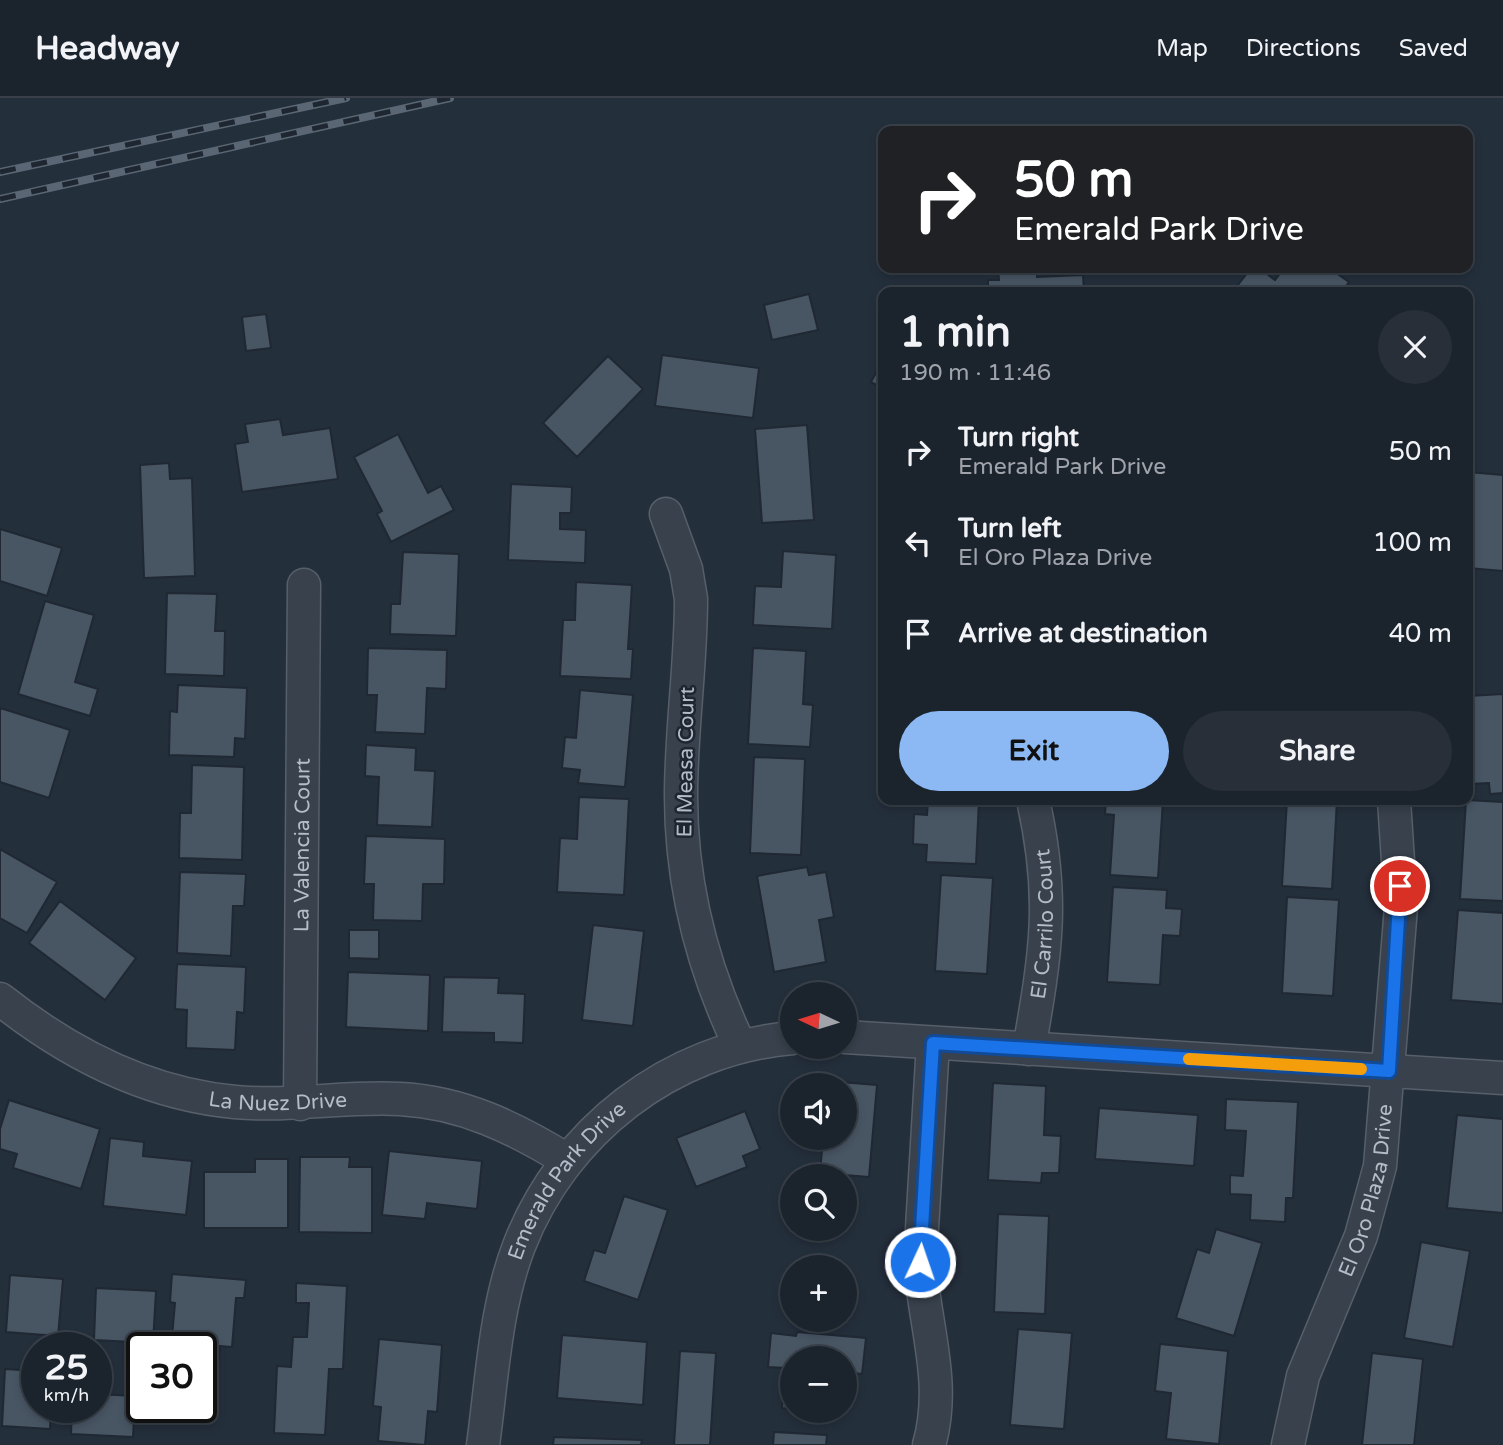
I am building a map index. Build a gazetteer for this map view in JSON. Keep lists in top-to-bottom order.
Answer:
{
  "streets": {
    "street": [
      "El Measa Court",
      "La Valencia Court",
      "El Carrilo Court",
      "La Nuez Drive",
      "Emerald Park Drive",
      "El Oro Plaza Drive"
    ]
  },
  "crossings": [
    ["El Measa Court", "Emerald Park Drive"],
    ["La Valencia Court", "La Nuez Drive"],
    ["La Nuez Drive", "Emerald Park Drive"]
  ],
  "north": "left",
  "page": {
    "header": "Headway",
    "nav": ["Map", "Directions", "Saved"],
    "turn": ["50 m", "Emerald Park Drive"],
    "heading": ["1 min", "190 m · 11:46"],
    "list": [
      {
        "name": "Turn right",
        "note": "Emerald Park Drive",
        "value": "50 m"
      },
      {
        "name": "Turn left",
        "note": "El Oro Plaza Drive",
        "value": "100 m"
      },
      {
        "name": "Arrive at destination",
        "value": "40 m"
      }
    ],
    "buttons": ["Exit", "Share"],
    "map_buttons": ["+", "−"],
    "speed": "25 km/h",
    "limit": "30"
  }
}
